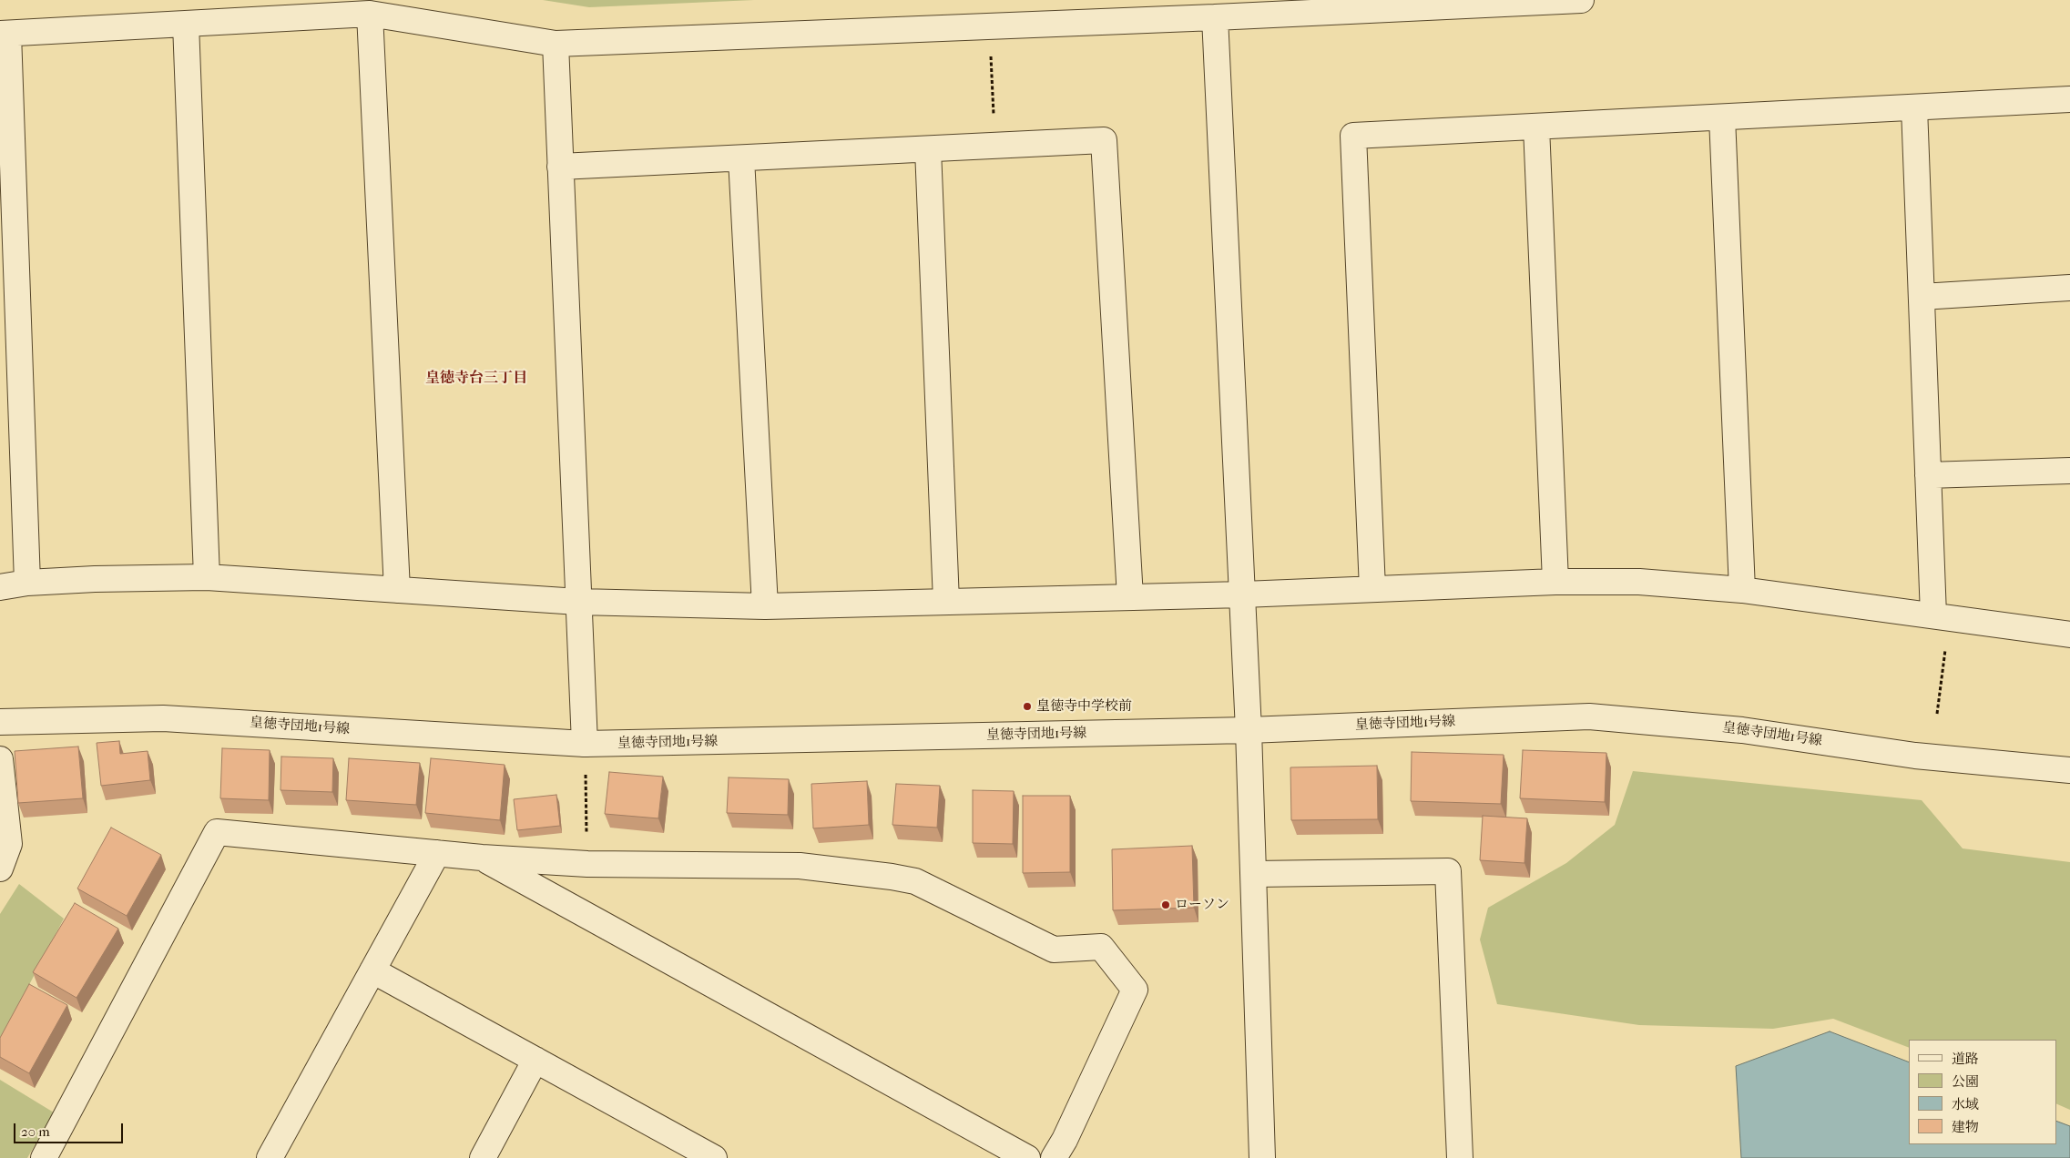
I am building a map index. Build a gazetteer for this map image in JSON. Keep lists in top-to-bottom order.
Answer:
{
  "streets": {
    "street": ["皇徳寺団地1号線"]
  },
  "districts": ["皇徳寺台三丁目"],
  "places": ["皇徳寺中学校前", "ローソン"],
  "legend": [
    "道路",
    "公園",
    "水域",
    "建物"
  ],
  "scale_bar": "20 m"
}
